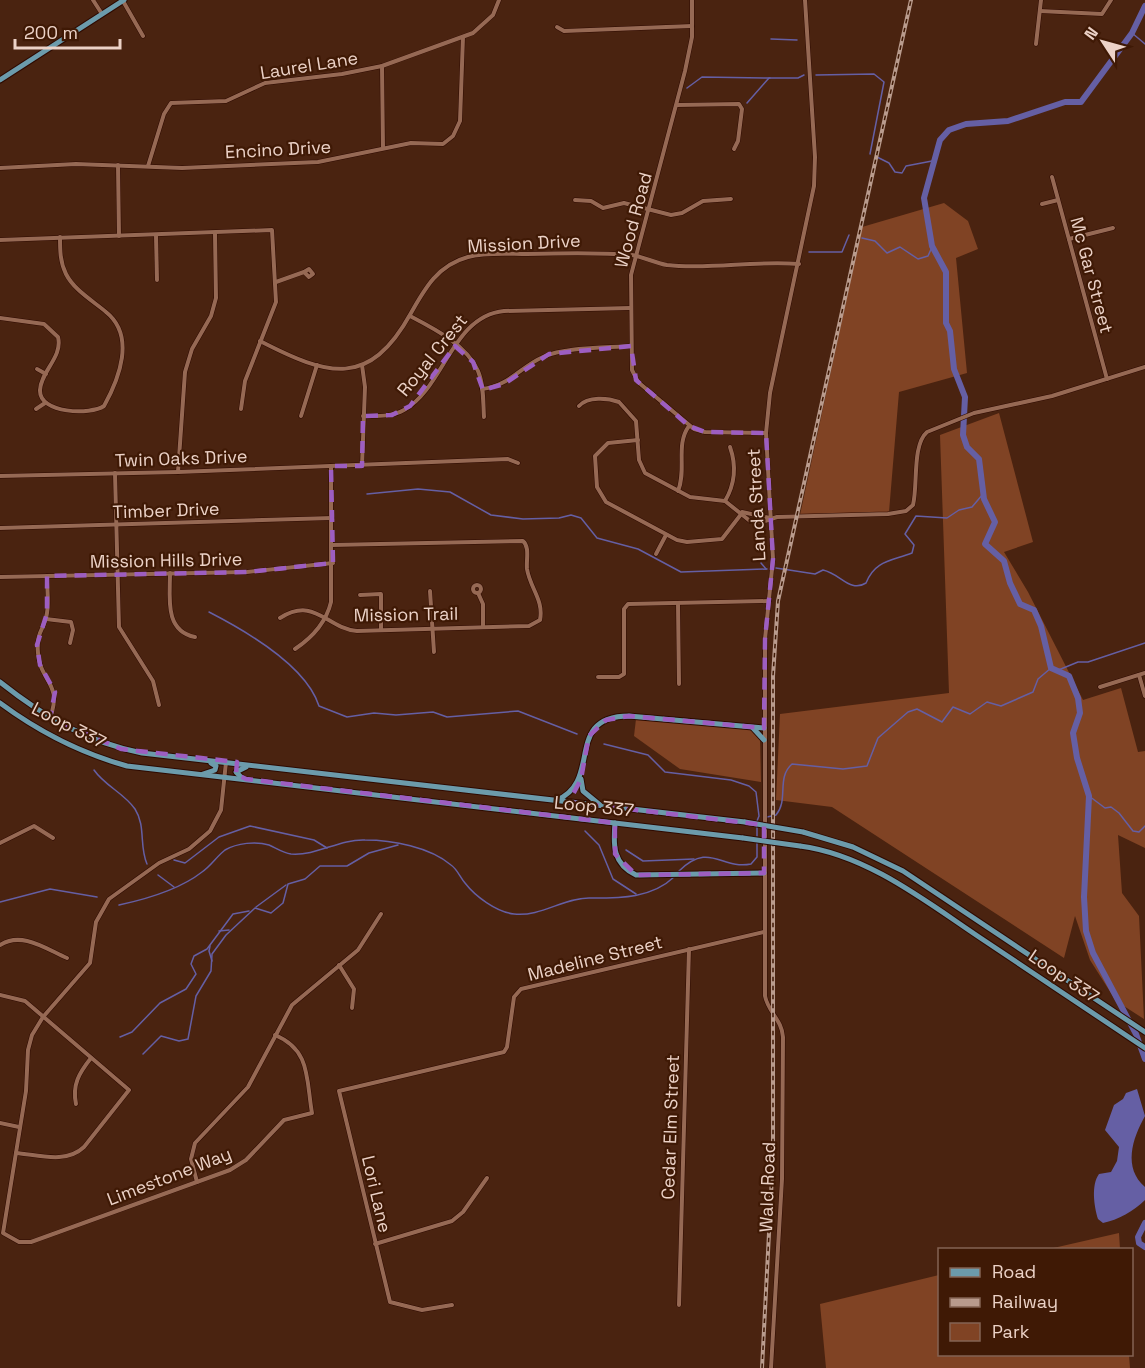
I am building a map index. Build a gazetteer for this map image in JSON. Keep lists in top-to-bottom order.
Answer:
{
  "streets": {
    "main road": ["Loop 337"],
    "street": [
      "Laurel Lane",
      "Encino Drive",
      "Wood Road",
      "Mission Drive",
      "Mc Gar Street",
      "Royal Crest",
      "Twin Oaks Drive",
      "Landa Street",
      "Timber Drive",
      "Mission Hills Drive",
      "Mission Trail",
      "Madeline Street",
      "Cedar Elm Street",
      "Limestone Way",
      "Wald Road",
      "Lori Lane"
    ]
  },
  "crossings": [
    ["Laurel Lane", "Encino Drive"],
    ["Wood Road", "Mission Drive"],
    ["Wood Road", "Royal Crest"],
    ["Mission Drive", "Landa Street"],
    ["Landa Street", "Madeline Street"],
    ["Landa Street", "Wald Road"],
    ["Madeline Street", "Cedar Elm Street"],
    ["Madeline Street", "Lori Lane"]
  ],
  "legend": ["Road", "Railway", "Park"],
  "scale_bar": "200 m",
  "north": "top left"
}
